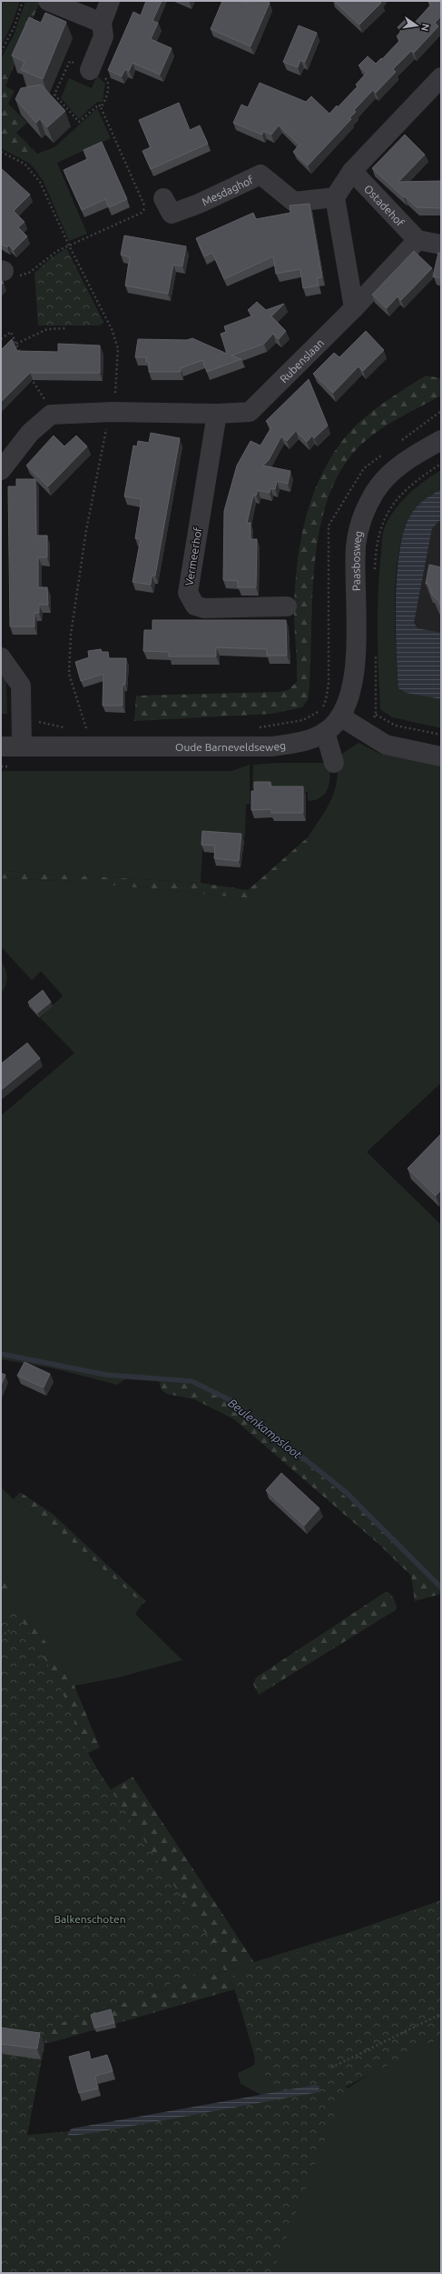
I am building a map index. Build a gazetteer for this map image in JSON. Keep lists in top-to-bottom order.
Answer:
{
  "streets": {
    "street": [
      "Mesdaghof",
      "Ostadehof",
      "Rubenslaan",
      "Vermeerhof",
      "Paasbosweg",
      "Oude Barneveldseweg"
    ]
  },
  "crossings": [
    ["Rubenslaan", "Vermeerhof"],
    ["Paasbosweg", "Oude Barneveldseweg"]
  ],
  "water": ["Beulenkampsloot"],
  "parks": ["Balkenschoten"],
  "north": "right"
}
